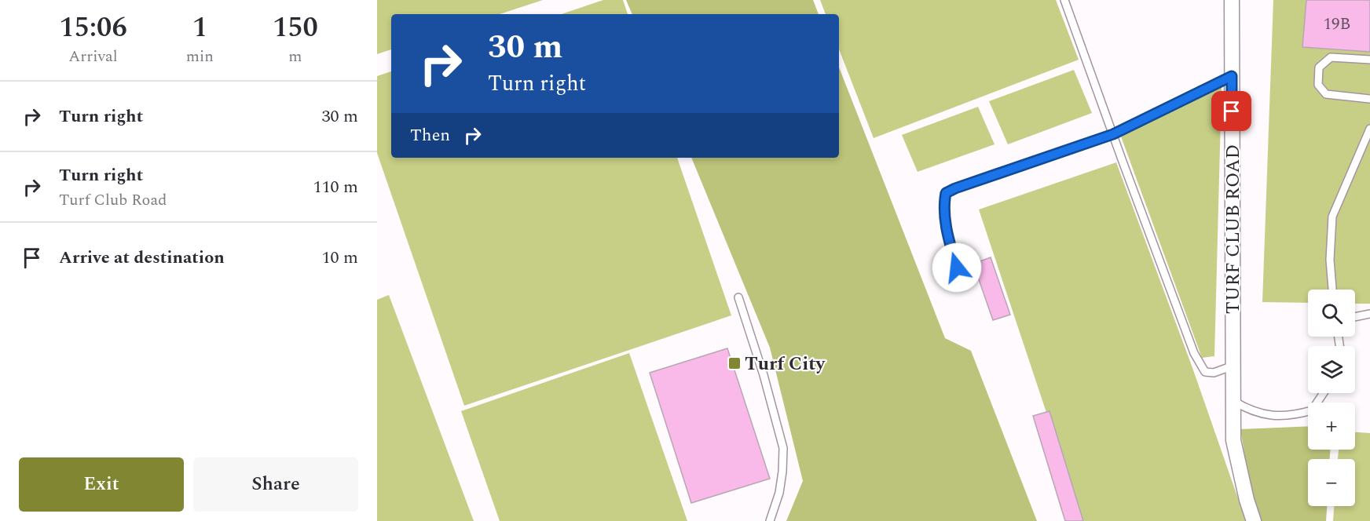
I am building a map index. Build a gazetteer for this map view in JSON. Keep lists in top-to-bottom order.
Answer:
{
  "streets": {
    "street": ["TURF CLUB ROAD"]
  },
  "places": {
    "transit": ["Turf City"]
  },
  "house_numbers": ["19B"],
  "page": {
    "eta": [
      "15:06",
      "Arrival",
      "1",
      "min",
      "150",
      "m"
    ],
    "turn": ["30 m", "Turn right"],
    "list": [
      {
        "name": "Turn right",
        "value": "30 m"
      },
      {
        "name": "Turn right",
        "note": "Turf Club Road",
        "value": "110 m"
      },
      {
        "name": "Arrive at destination",
        "value": "10 m"
      }
    ],
    "then": "Then",
    "map_buttons": ["+", "−"],
    "buttons": ["Exit", "Share"]
  }
}
